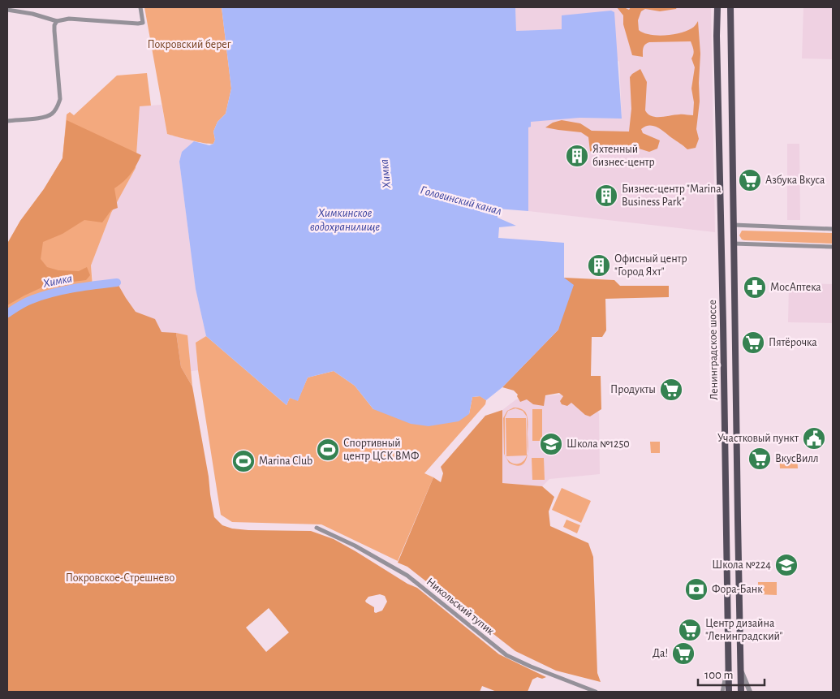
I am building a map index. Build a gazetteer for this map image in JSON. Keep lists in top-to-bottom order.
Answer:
{
  "streets": {
    "main road": ["Ленинградское шоссе"],
    "street": ["Никольский тупик"]
  },
  "water": ["Химка", "Головинский канал", "Химкинское водохранилище"],
  "parks": ["Покровский берег", "Покровское-Стрешнево"],
  "places": {
    "building": ["Яхтенный бизнес-центр", "Бизнес-центр \"Marina Business Park\"", "Офисный центр \"Город Яхт\""],
    "supermarket": [
      "Азбука Вкуса",
      "Пятёрочка",
      "Продукты",
      "ВкусВилл",
      "Центр дизайна \"Ленинградский\"",
      "Да!"
    ],
    "pharmacy": ["МосАптека"],
    "public building": ["Участковый пункт"],
    "school or university": ["Школа №1250", "Школа №224"],
    "sports": ["Спортивный центр ЦСК ВМФ", "Marina Club"],
    "bank": ["Фора-Банк"]
  },
  "scale_bar": "100 m"
}
